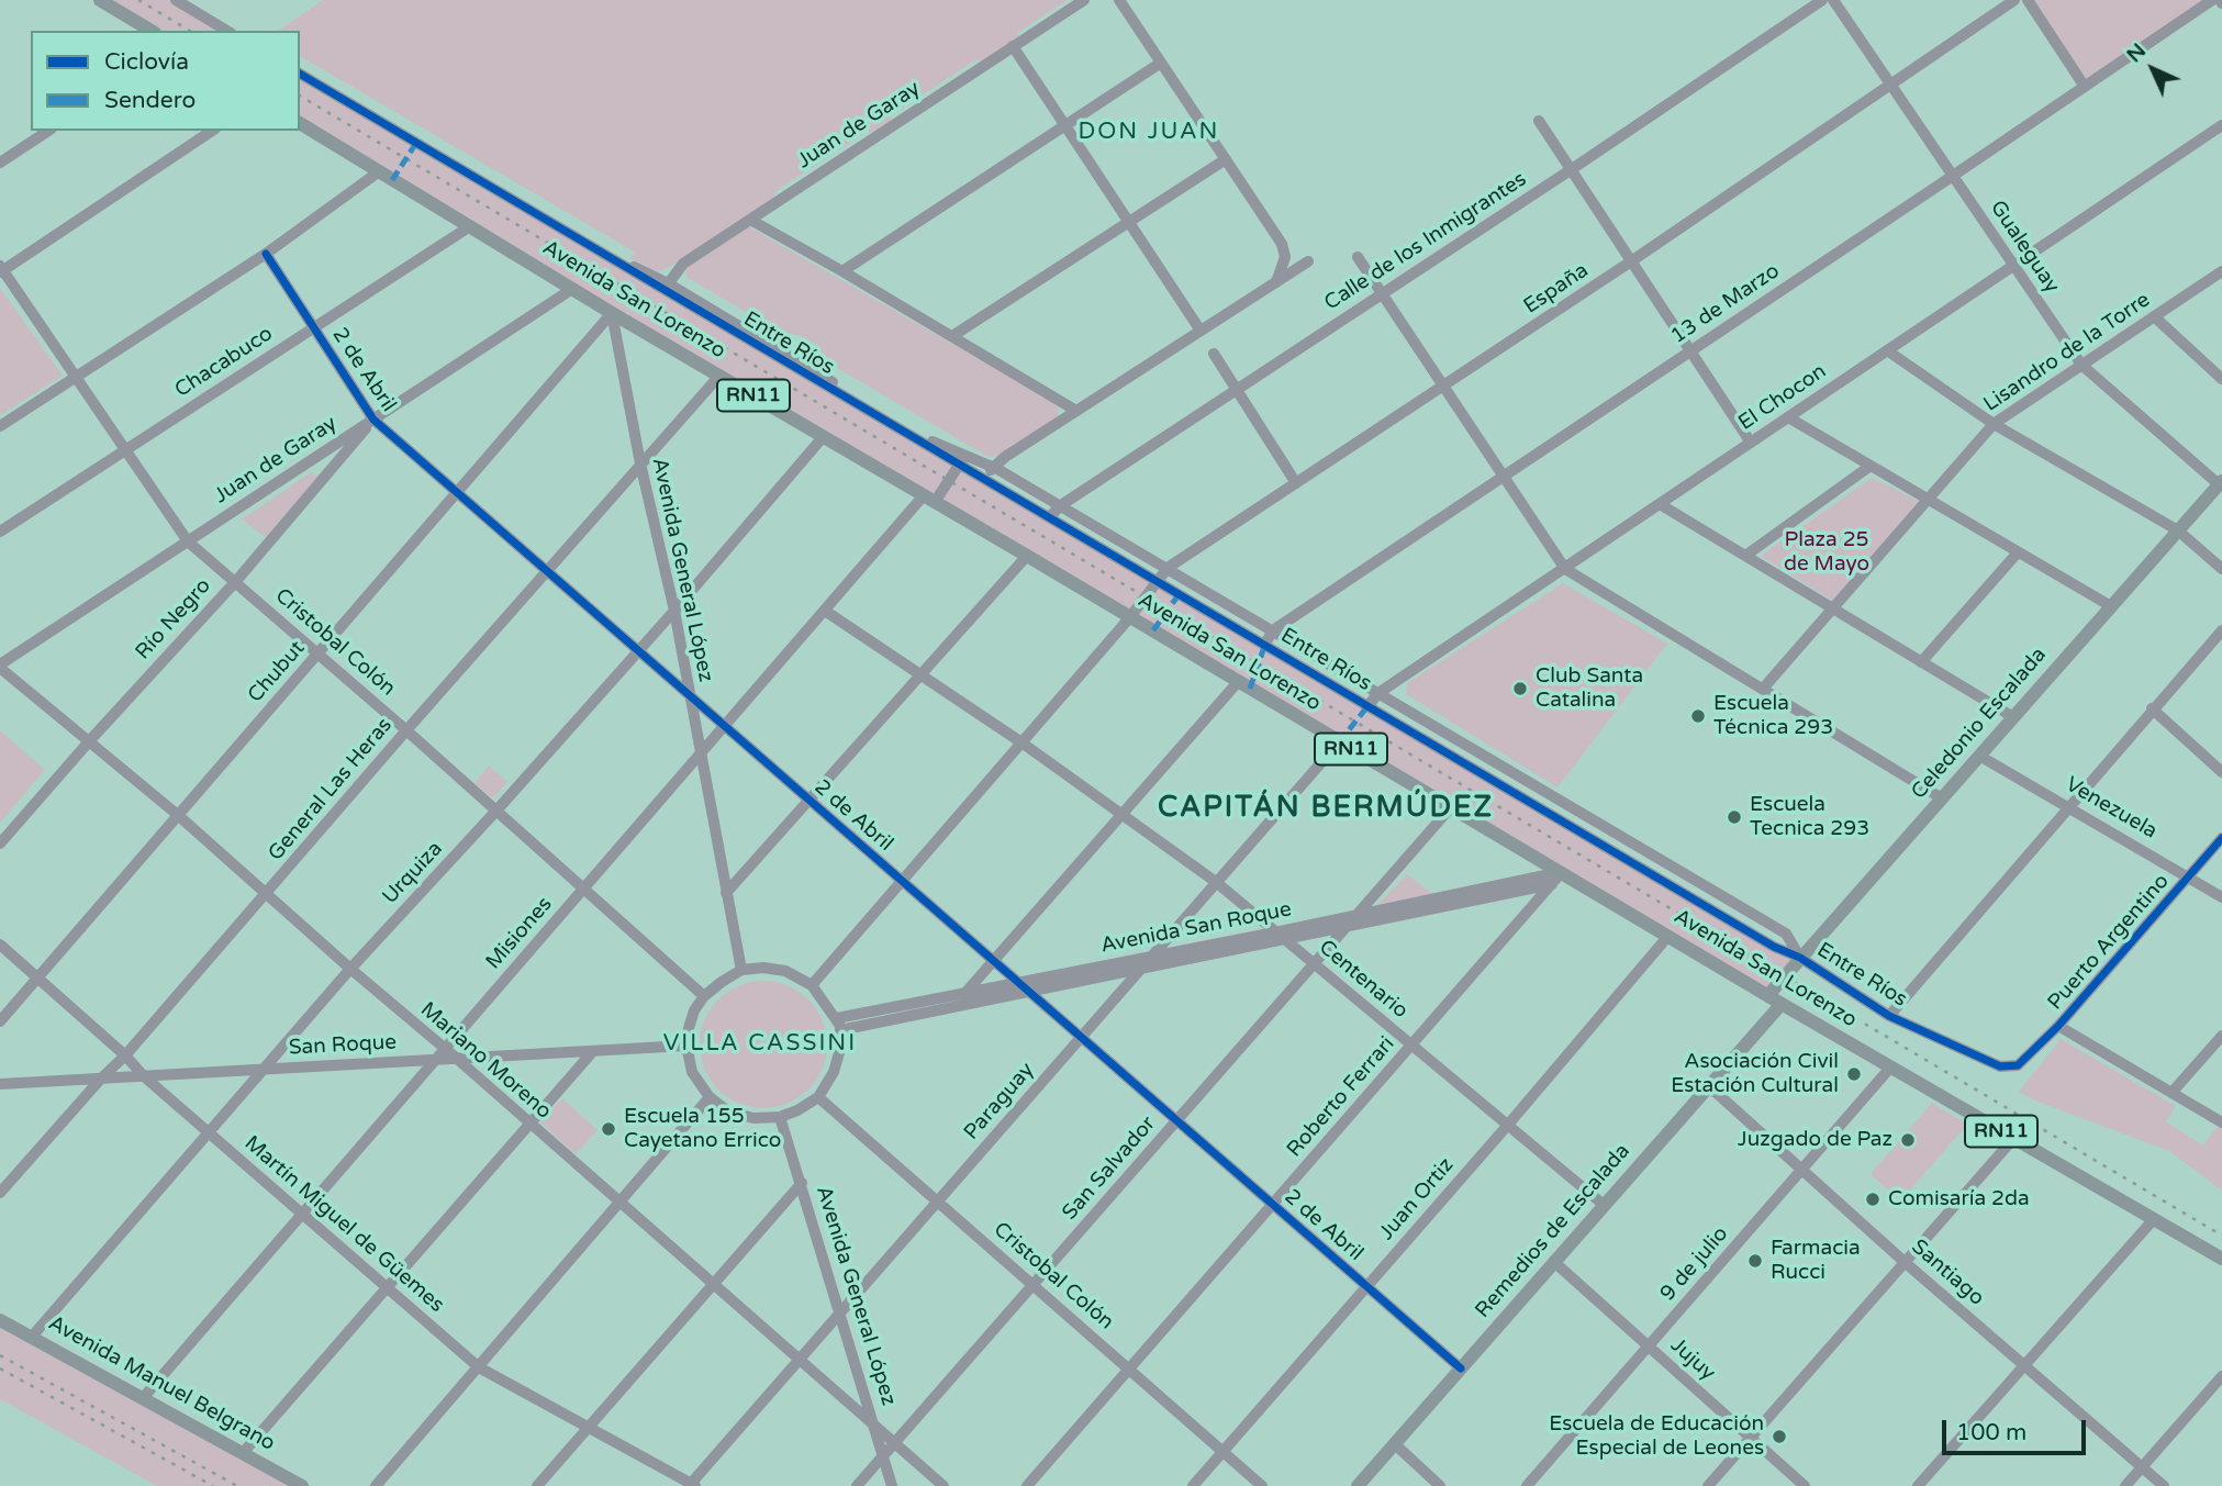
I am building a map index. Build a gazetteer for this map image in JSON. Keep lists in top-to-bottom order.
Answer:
{
  "streets": {
    "main road": [
      "Avenida San Lorenzo",
      "RN11",
      "Celedonio Escalada",
      "Remedios de Escalada",
      "Avenida Manuel Belgrano"
    ],
    "street": [
      "Juan de Garay",
      "Calle de los Inmigrantes",
      "Gualeguay",
      "España",
      "13 de Marzo",
      "Entre Ríos",
      "Lisandro de la Torre",
      "Chacabuco",
      "2 de Abril",
      "El Chocon",
      "Avenida General López",
      "Río Negro",
      "Cristobal Colón",
      "Chubut",
      "General Las Heras",
      "Venezuela",
      "Urquiza",
      "Avenida San Roque",
      "Misiones",
      "Puerto Argentino",
      "Centenario",
      "San Roque",
      "Mariano Moreno",
      "Roberto Ferrari",
      "Paraguay",
      "San Salvador",
      "Juan Ortiz",
      "Martín Miguel de Güemes",
      "9 de julio",
      "Santiago",
      "Jujuy"
    ]
  },
  "crossings": [
    ["Juan de Garay", "Avenida San Lorenzo"],
    ["Juan de Garay", "Entre Ríos"],
    ["Juan de Garay", "2 de Abril"],
    ["Juan de Garay", "Río Negro"],
    ["Juan de Garay", "Cristobal Colón"],
    ["Juan de Garay", "Mariano Moreno"],
    ["Calle de los Inmigrantes", "Entre Ríos"],
    ["Gualeguay", "España"],
    ["Gualeguay", "13 de Marzo"],
    ["Gualeguay", "Lisandro de la Torre"],
    ["Gualeguay", "El Chocon"],
    ["Gualeguay", "Celedonio Escalada"],
    ["España", "Avenida San Lorenzo"],
    ["España", "Entre Ríos"],
    ["España", "2 de Abril"],
    ["España", "Avenida General López"],
    ["España", "Cristobal Colón"],
    ["España", "Avenida San Roque"],
    ["España", "Centenario"],
    ["Avenida San Lorenzo", "Chacabuco"],
    ["Avenida San Lorenzo", "Avenida General López"],
    ["Avenida San Lorenzo", "Chubut"],
    ["Avenida San Lorenzo", "Celedonio Escalada"],
    ["Avenida San Lorenzo", "General Las Heras"],
    ["Avenida San Lorenzo", "Urquiza"],
    ["Avenida San Lorenzo", "Avenida San Roque"],
    ["Avenida San Lorenzo", "Misiones"],
    ["Avenida San Lorenzo", "Roberto Ferrari"],
    ["Avenida San Lorenzo", "Paraguay"],
    ["Avenida San Lorenzo", "San Salvador"],
    ["Avenida San Lorenzo", "Juan Ortiz"],
    ["Avenida San Lorenzo", "Remedios de Escalada"],
    ["Avenida San Lorenzo", "9 de julio"],
    ["13 de Marzo", "Entre Ríos"],
    ["Entre Ríos", "El Chocon"],
    ["Entre Ríos", "Celedonio Escalada"],
    ["Entre Ríos", "Misiones"],
    ["Entre Ríos", "Puerto Argentino"],
    ["Chacabuco", "2 de Abril"],
    ["Chacabuco", "Cristobal Colón"],
    ["2 de Abril", "Avenida General López"],
    ["2 de Abril", "Río Negro"],
    ["2 de Abril", "Chubut"],
    ["2 de Abril", "General Las Heras"],
    ["2 de Abril", "Urquiza"],
    ["2 de Abril", "Avenida San Roque"],
    ["2 de Abril", "Misiones"],
    ["2 de Abril", "Roberto Ferrari"],
    ["2 de Abril", "Paraguay"],
    ["2 de Abril", "San Salvador"],
    ["2 de Abril", "Juan Ortiz"],
    ["2 de Abril", "Remedios de Escalada"],
    ["Avenida General López", "Cristobal Colón"],
    ["Avenida General López", "Chubut"],
    ["Avenida General López", "General Las Heras"],
    ["Avenida General López", "Urquiza"],
    ["Avenida General López", "Avenida San Roque"],
    ["Avenida General López", "Misiones"],
    ["Avenida General López", "Mariano Moreno"],
    ["Avenida General López", "Paraguay"],
    ["Avenida General López", "San Salvador"],
    ["Río Negro", "Cristobal Colón"],
    ["Río Negro", "Mariano Moreno"],
    ["Cristobal Colón", "Chubut"],
    ["Cristobal Colón", "General Las Heras"],
    ["Cristobal Colón", "Urquiza"],
    ["Cristobal Colón", "Avenida San Roque"],
    ["Cristobal Colón", "Misiones"],
    ["Cristobal Colón", "Roberto Ferrari"],
    ["Cristobal Colón", "Paraguay"],
    ["Cristobal Colón", "San Salvador"],
    ["Cristobal Colón", "Juan Ortiz"],
    ["Chubut", "Mariano Moreno"],
    ["Chubut", "Martín Miguel de Güemes"],
    ["Celedonio Escalada", "Venezuela"],
    ["General Las Heras", "San Roque"],
    ["General Las Heras", "Mariano Moreno"],
    ["General Las Heras", "Martín Miguel de Güemes"],
    ["Venezuela", "Puerto Argentino"],
    ["Urquiza", "San Roque"],
    ["Urquiza", "Mariano Moreno"],
    ["Urquiza", "Martín Miguel de Güemes"],
    ["Urquiza", "Avenida Manuel Belgrano"],
    ["Avenida San Roque", "Centenario"],
    ["Avenida San Roque", "Roberto Ferrari"],
    ["Avenida San Roque", "Paraguay"],
    ["Avenida San Roque", "San Salvador"],
    ["Misiones", "Centenario"],
    ["Misiones", "San Roque"],
    ["Misiones", "Mariano Moreno"],
    ["Misiones", "Martín Miguel de Güemes"],
    ["Misiones", "Avenida Manuel Belgrano"],
    ["Centenario", "Roberto Ferrari"],
    ["Centenario", "Paraguay"],
    ["Centenario", "San Salvador"],
    ["Centenario", "Juan Ortiz"],
    ["Centenario", "Remedios de Escalada"],
    ["San Roque", "Mariano Moreno"],
    ["San Roque", "Martín Miguel de Güemes"],
    ["Mariano Moreno", "Paraguay"],
    ["Mariano Moreno", "San Salvador"],
    ["Paraguay", "Martín Miguel de Güemes"],
    ["Remedios de Escalada", "Santiago"],
    ["Remedios de Escalada", "Jujuy"],
    ["9 de julio", "Santiago"],
    ["9 de julio", "Jujuy"]
  ],
  "districts": ["DON JUAN", "CAPITÁN BERMÚDEZ", "VILLA CASSINI"],
  "parks": ["Plaza 25 de Mayo"],
  "places": [
    "Club Santa Catalina",
    "Escuela Técnica 293",
    "Escuela Tecnica 293",
    "Asociación Civil Estación Cultural",
    "Escuela 155 Cayetano Errico",
    "Juzgado de Paz",
    "Comisaría 2da",
    "Farmacia Rucci",
    "Escuela de Educación Especial de Leones"
  ],
  "legend": ["Ciclovía", "Sendero"],
  "scale_bar": "100 m",
  "north": "top left"
}
